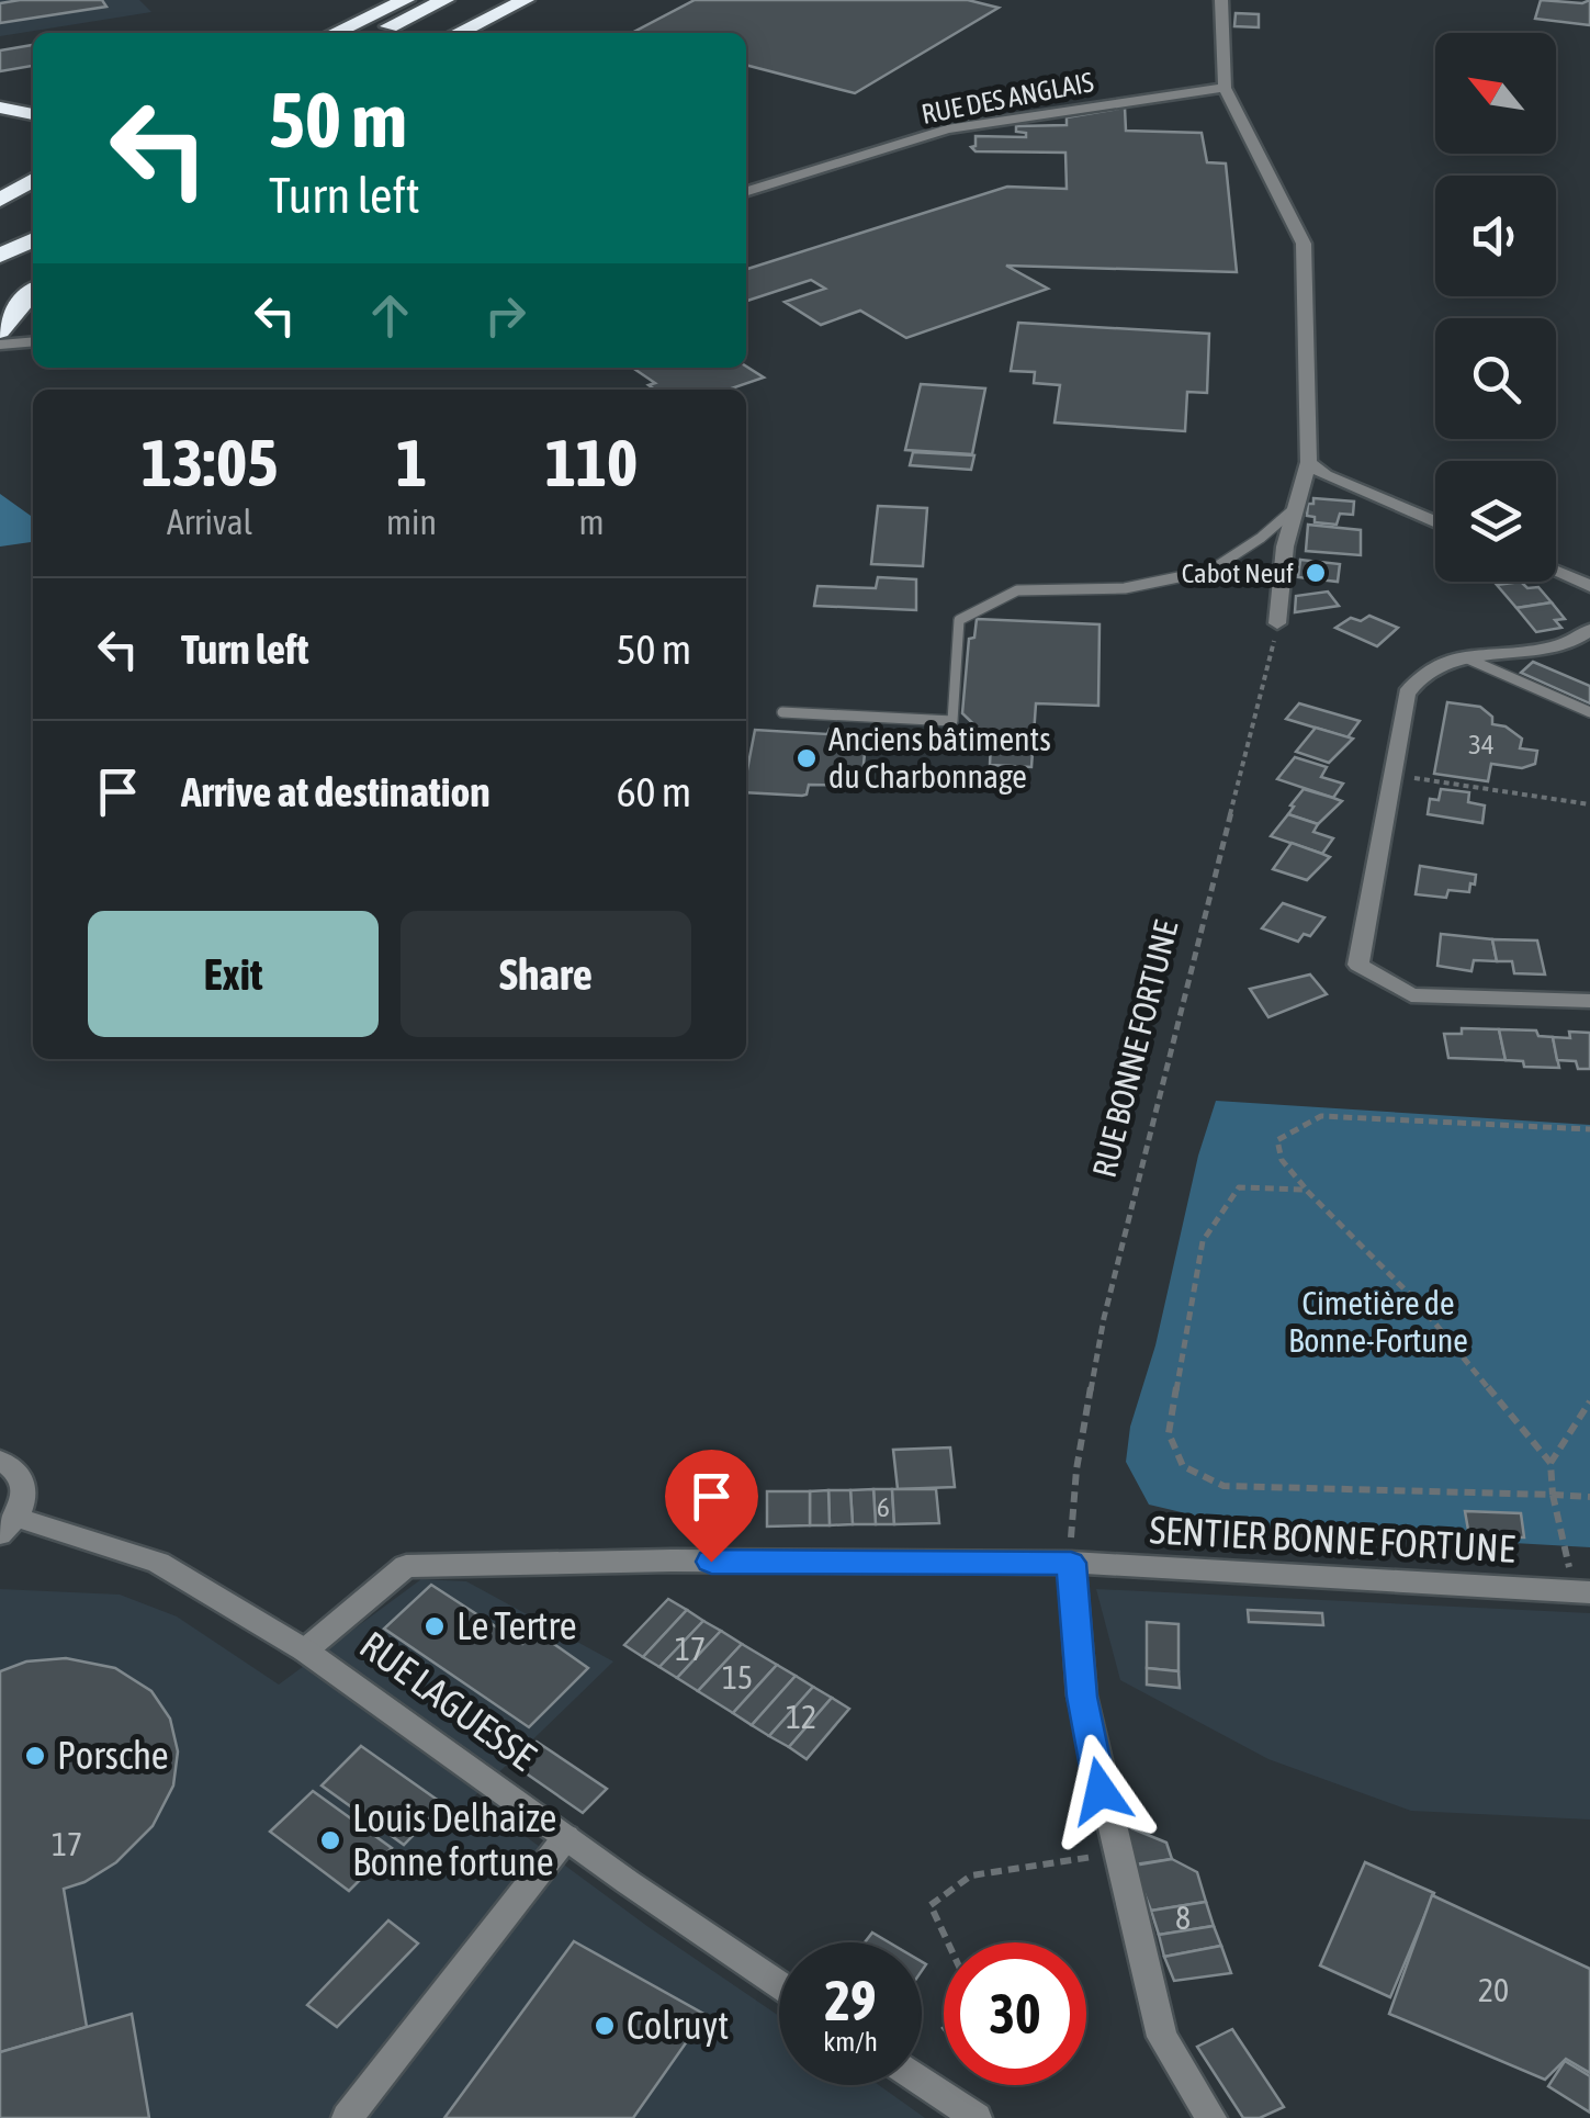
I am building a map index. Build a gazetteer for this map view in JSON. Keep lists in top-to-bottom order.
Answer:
{
  "streets": {
    "street": ["RUE DES ANGLAIS", "SENTIER BONNE FORTUNE", "RUE LAGUESSE"],
    "path": ["RUE BONNE FORTUNE"]
  },
  "crossings": [
    ["RUE BONNE FORTUNE", "SENTIER BONNE FORTUNE"],
    ["SENTIER BONNE FORTUNE", "RUE LAGUESSE"]
  ],
  "parks": ["Cimetière de Bonne-Fortune"],
  "places": [
    "Cabot Neuf",
    "Anciens bâtiments du Charbonnage",
    "Le Tertre",
    "Porsche",
    "Louis Delhaize Bonne fortune",
    "Colruyt"
  ],
  "house_numbers": [
    "34",
    "6",
    "17",
    "15",
    "12",
    "17",
    "8",
    "20"
  ],
  "north": "top left",
  "page": {
    "turn": ["50 m", "Turn left"],
    "eta": [
      "13:05",
      "Arrival",
      "1",
      "min",
      "110",
      "m"
    ],
    "list": [
      {
        "name": "Turn left",
        "value": "50 m"
      },
      {
        "name": "Arrive at destination",
        "value": "60 m"
      }
    ],
    "buttons": ["Exit", "Share"],
    "speed": "29 km/h",
    "limit": "30"
  }
}
